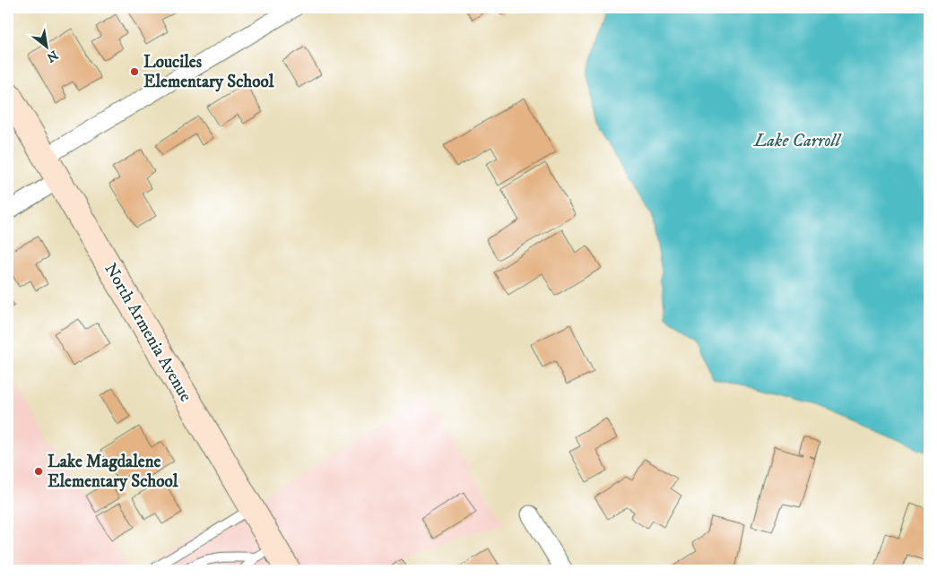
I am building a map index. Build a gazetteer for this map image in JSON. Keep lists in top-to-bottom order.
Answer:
{
  "streets": {
    "main road": ["North Armenia Avenue"]
  },
  "water": ["Lake Carroll"],
  "places": ["Louciles Elementary School", "Lake Magdalene Elementary School"],
  "north": "bottom right"
}
